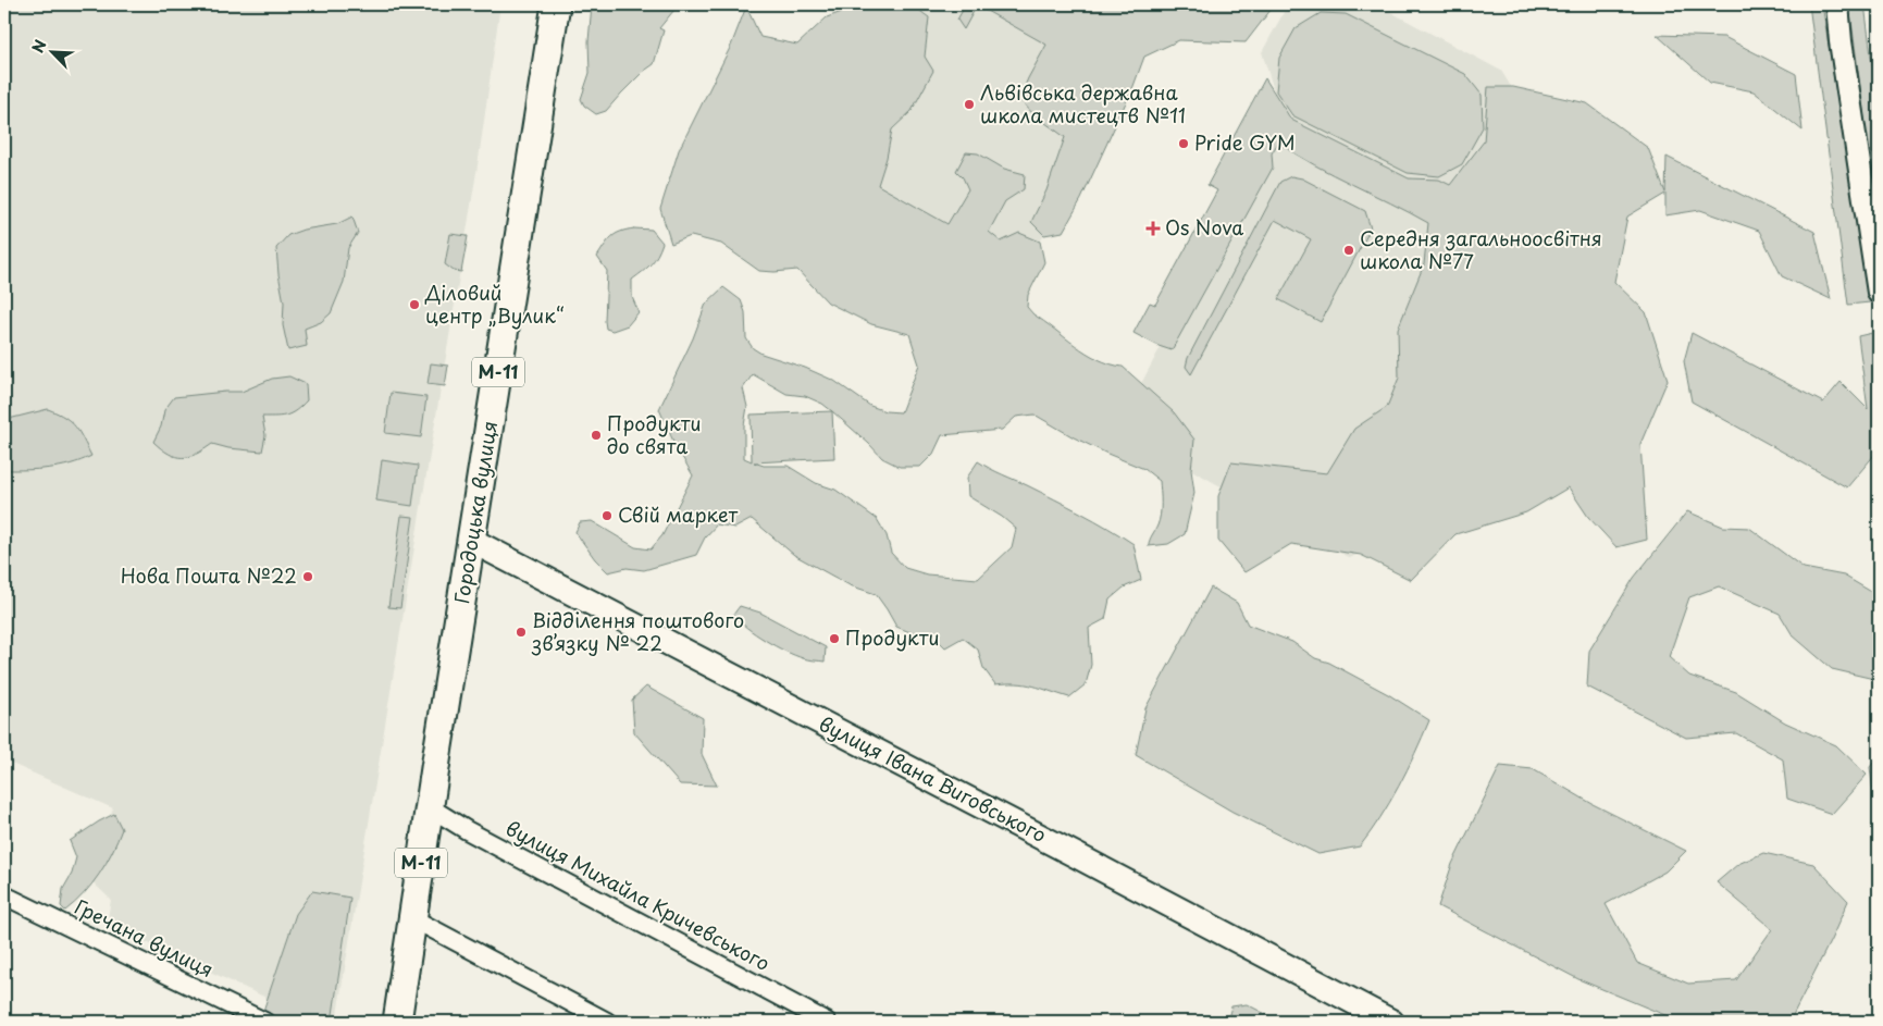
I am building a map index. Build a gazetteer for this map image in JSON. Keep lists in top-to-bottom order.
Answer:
{
  "streets": {
    "main road": ["М-11", "Городоцька вулиця", "вулиця Івана Виговського"],
    "street": ["вулиця Михайла Кричевського", "Гречана вулиця"]
  },
  "crossings": [
    ["Городоцька вулиця", "вулиця Івана Виговського"],
    ["Городоцька вулиця", "вулиця Михайла Кричевського"]
  ],
  "places": {
    "other": [
      "Львівська державна школа мистецтв №11",
      "Pride GYM",
      "Середня загальноосвітня школа №77",
      "Діловий центр „Вулик“",
      "Продукти до свята",
      "Свій маркет",
      "Нова Пошта №22",
      "Відділення поштового зв’язку № 22",
      "Продукти"
    ],
    "health": ["Os Nova"]
  },
  "north": "top left"
}
